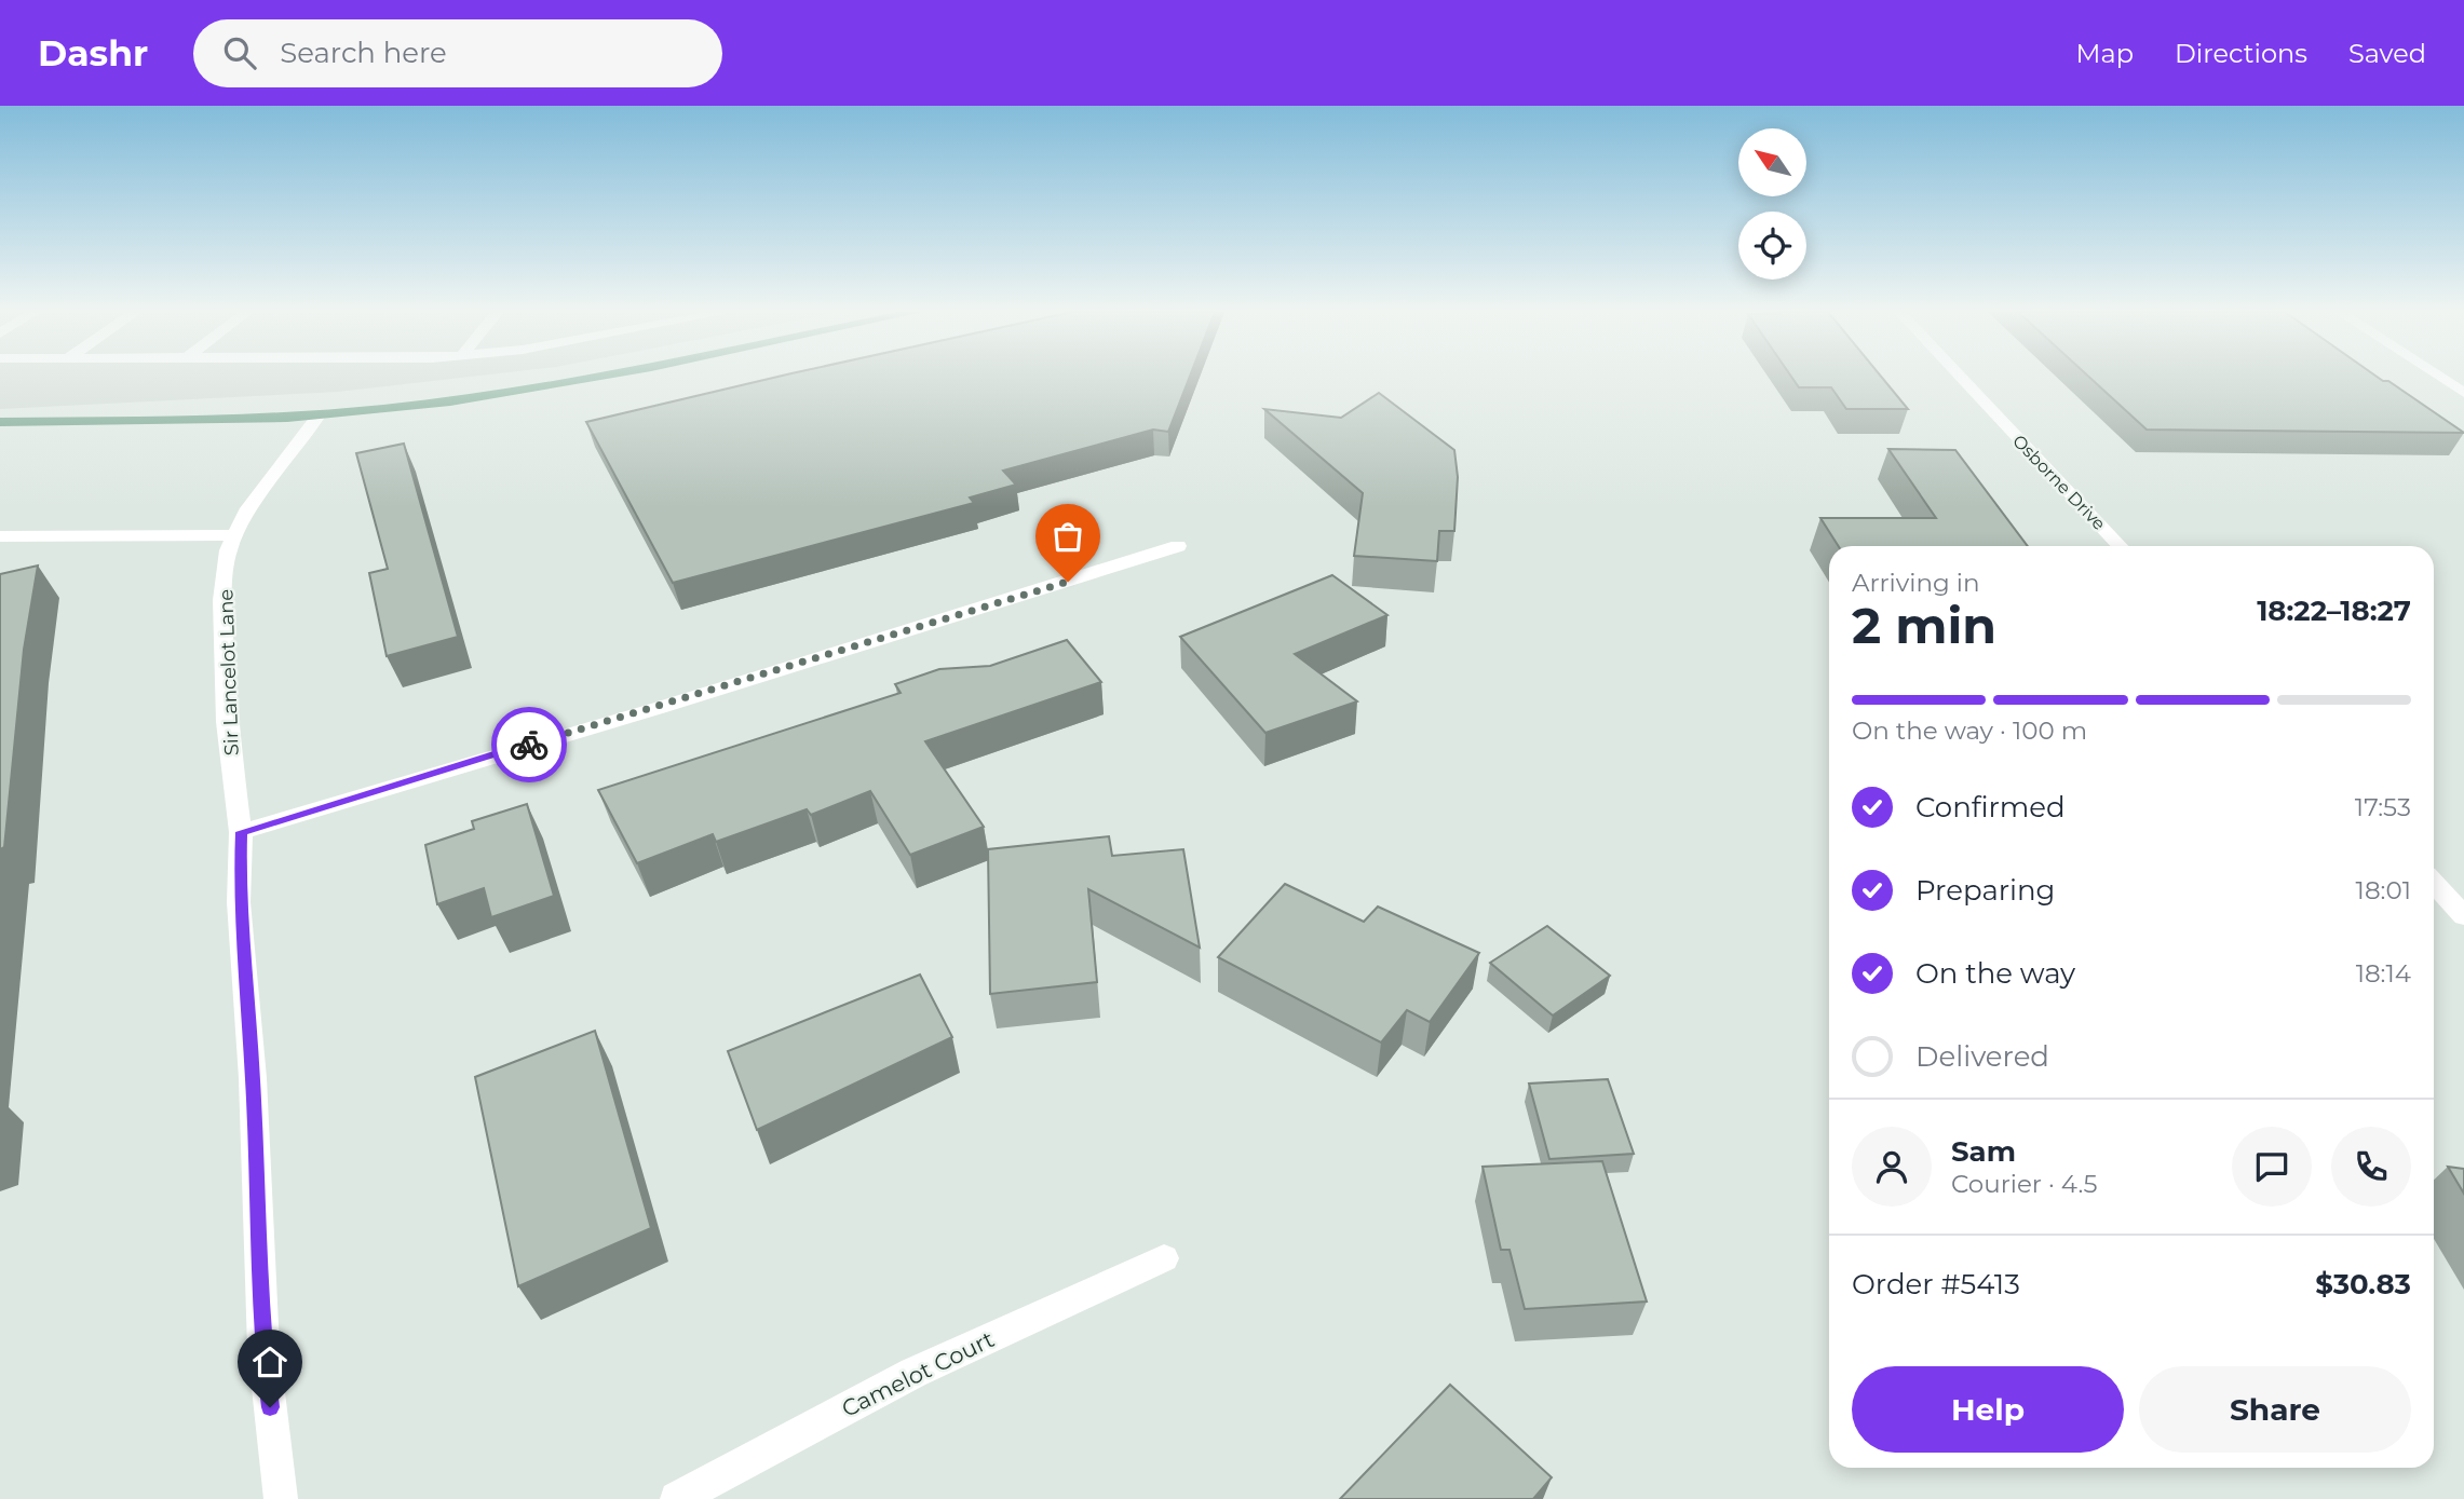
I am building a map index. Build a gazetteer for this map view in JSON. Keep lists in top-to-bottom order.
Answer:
{
  "streets": {
    "street": ["Osborne Drive", "Sir Lancelot Lane", "Camelot Court"]
  },
  "north": "top left",
  "page": {
    "header": "Dashr",
    "search": "Search here",
    "nav": ["Map", "Directions", "Saved"],
    "heading": ["2 min", "Arriving in", "18:22–18:27"],
    "panel": [
      "Sam",
      "Courier · 4.5",
      "Order #5413",
      "$30.83"
    ],
    "bar": "On the way · 100 m",
    "list": [
      ["Confirmed", "17:53"],
      ["Preparing", "18:01"],
      ["On the way", "18:14"],
      "Delivered"
    ],
    "buttons": ["Help", "Share"]
  }
}
